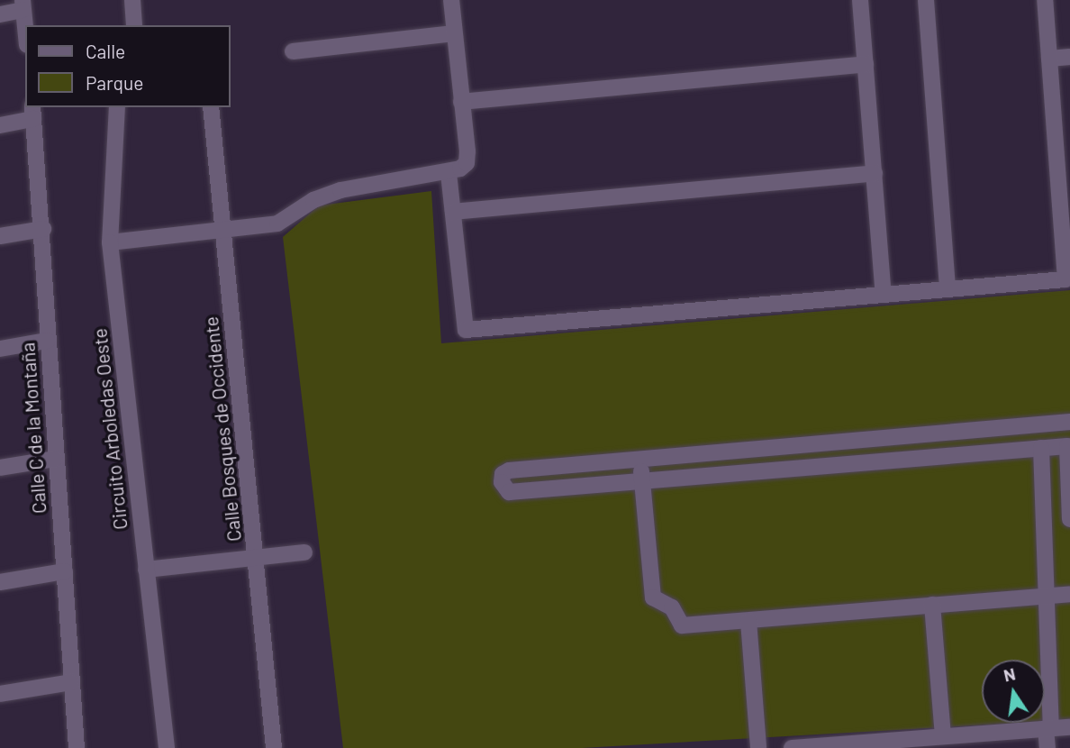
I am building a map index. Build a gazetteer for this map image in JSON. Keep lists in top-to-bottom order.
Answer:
{
  "streets": {
    "street": ["Calle C de la Montaña", "Circuito Arboledas Oeste", "Calle Bosques de Occidente"]
  },
  "legend": ["Calle", "Parque"],
  "north": "top"
}
